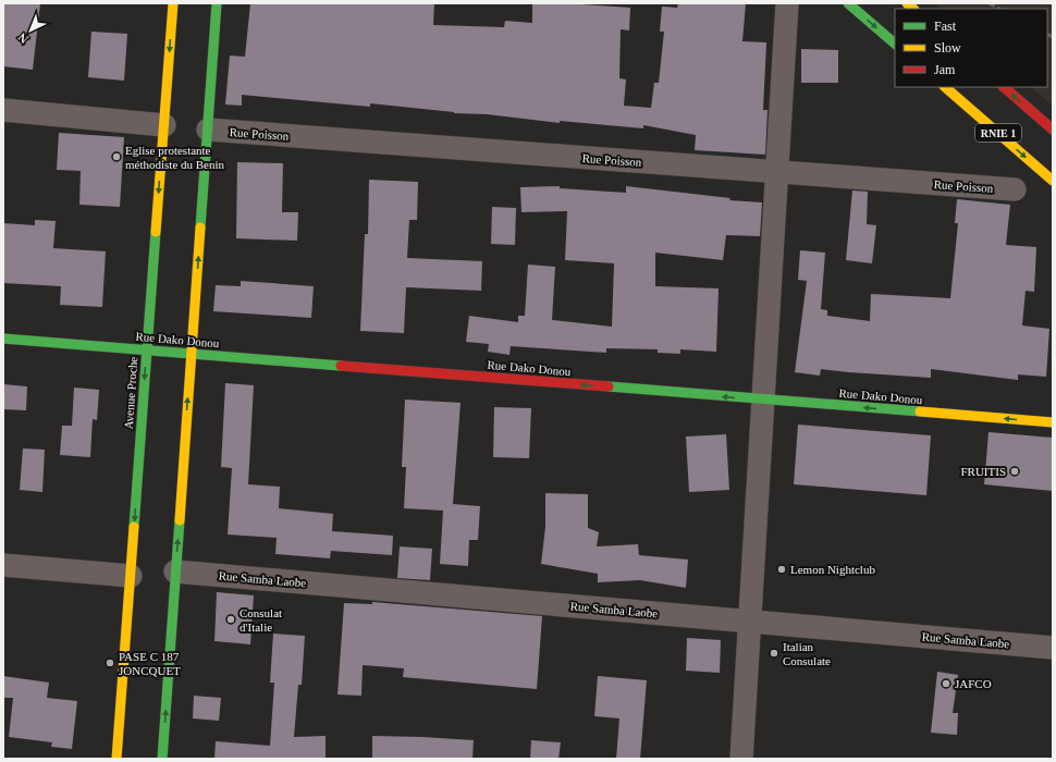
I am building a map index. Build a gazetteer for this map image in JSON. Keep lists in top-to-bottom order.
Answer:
{
  "streets": {
    "main road": ["RNIE 1", "Rue Dako Donou", "Avenue Proche"],
    "street": ["Rue Poisson", "Rue Samba Laobe"]
  },
  "crossings": [
    ["Rue Dako Donou", "Avenue Proche"]
  ],
  "one_way": ["Rue Dako Donou"],
  "places": [
    "Eglise protestante méthodiste du Benin",
    "FRUITIS",
    "Lemon Nightclub",
    "Consulat d'Italie",
    "Italian Consulate",
    "PASE C 187 JONCQUET",
    "JAFCO"
  ],
  "legend": ["Fast", "Slow", "Jam"],
  "north": "bottom left"
}
